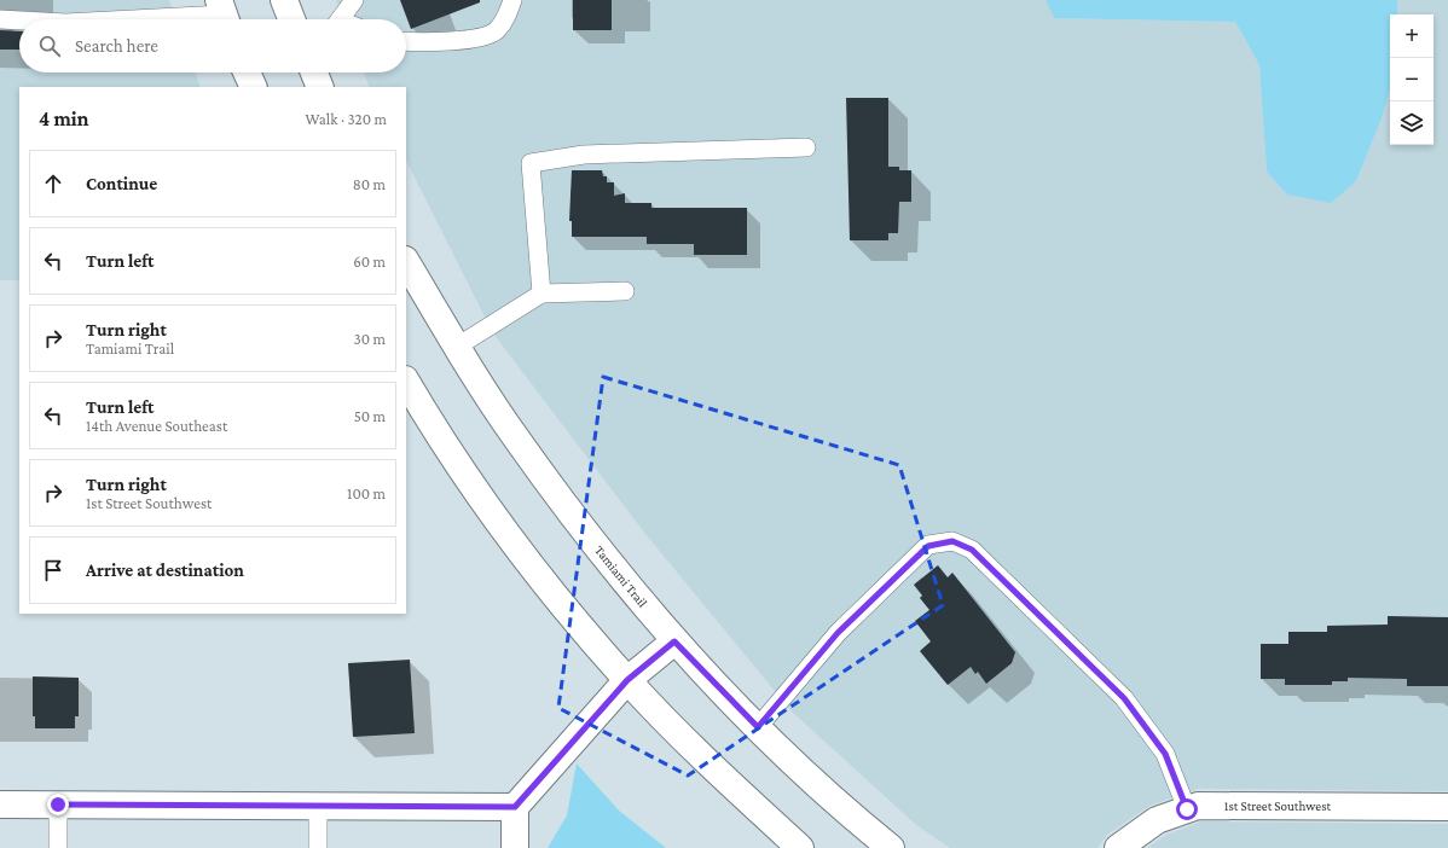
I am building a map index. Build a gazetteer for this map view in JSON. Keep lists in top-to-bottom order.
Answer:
{
  "streets": {
    "main road": ["Tamiami Trail", "1st Street Southwest"]
  },
  "page": {
    "map_buttons": ["+", "−"],
    "search": "Search here",
    "heading": ["4 min", "Walk · 320 m"],
    "list": [
      ["Continue", "80 m"],
      ["Turn left", "60 m"],
      ["Turn right", "Tamiami Trail", "30 m"],
      ["Turn left", "14th Avenue Southeast", "50 m"],
      ["Turn right", "1st Street Southwest", "100 m"],
      "Arrive at destination"
    ]
  }
}
